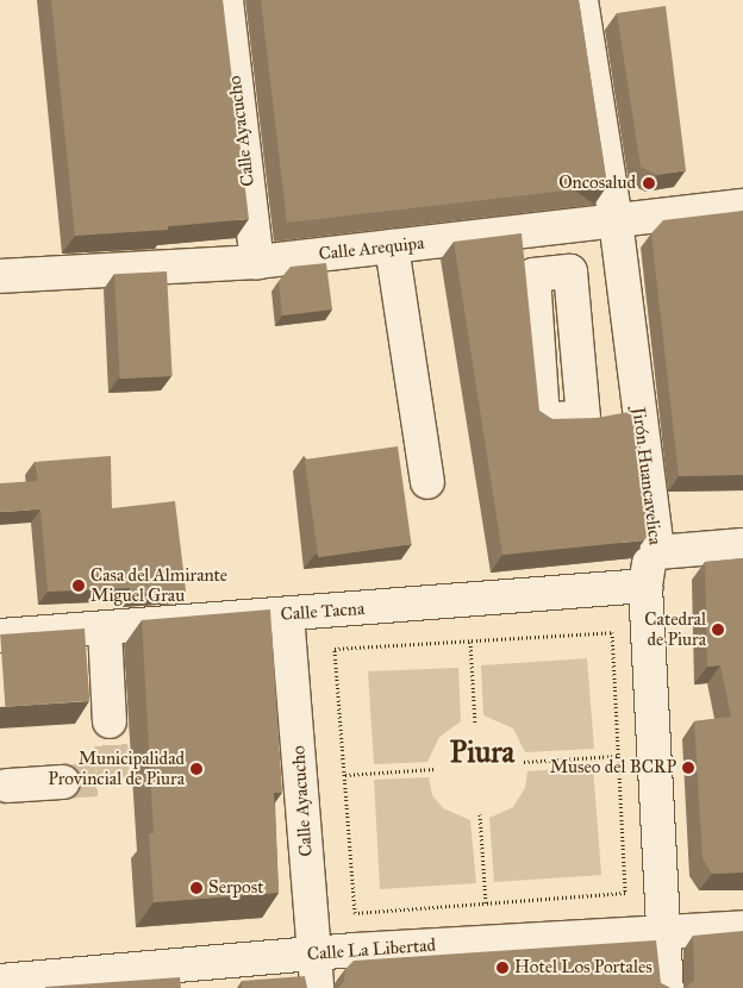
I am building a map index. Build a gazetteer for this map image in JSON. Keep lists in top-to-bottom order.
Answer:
{
  "streets": {
    "street": [
      "Calle Ayacucho",
      "Calle Arequipa",
      "Jirón Huancavelica",
      "Calle Tacna",
      "Calle La Libertad"
    ]
  },
  "crossings": [
    ["Calle Ayacucho", "Calle Arequipa"],
    ["Calle Ayacucho", "Calle Tacna"],
    ["Calle Ayacucho", "Calle La Libertad"],
    ["Calle Arequipa", "Jirón Huancavelica"],
    ["Jirón Huancavelica", "Calle Tacna"],
    ["Jirón Huancavelica", "Calle La Libertad"]
  ],
  "districts": ["Piura"],
  "places": [
    "Oncosalud",
    "Casa del Almirante Miguel Grau",
    "Catedral de Piura",
    "Museo del BCRP",
    "Municipalidad Provincial de Piura",
    "Serpost",
    "Hotel Los Portales"
  ]
}
